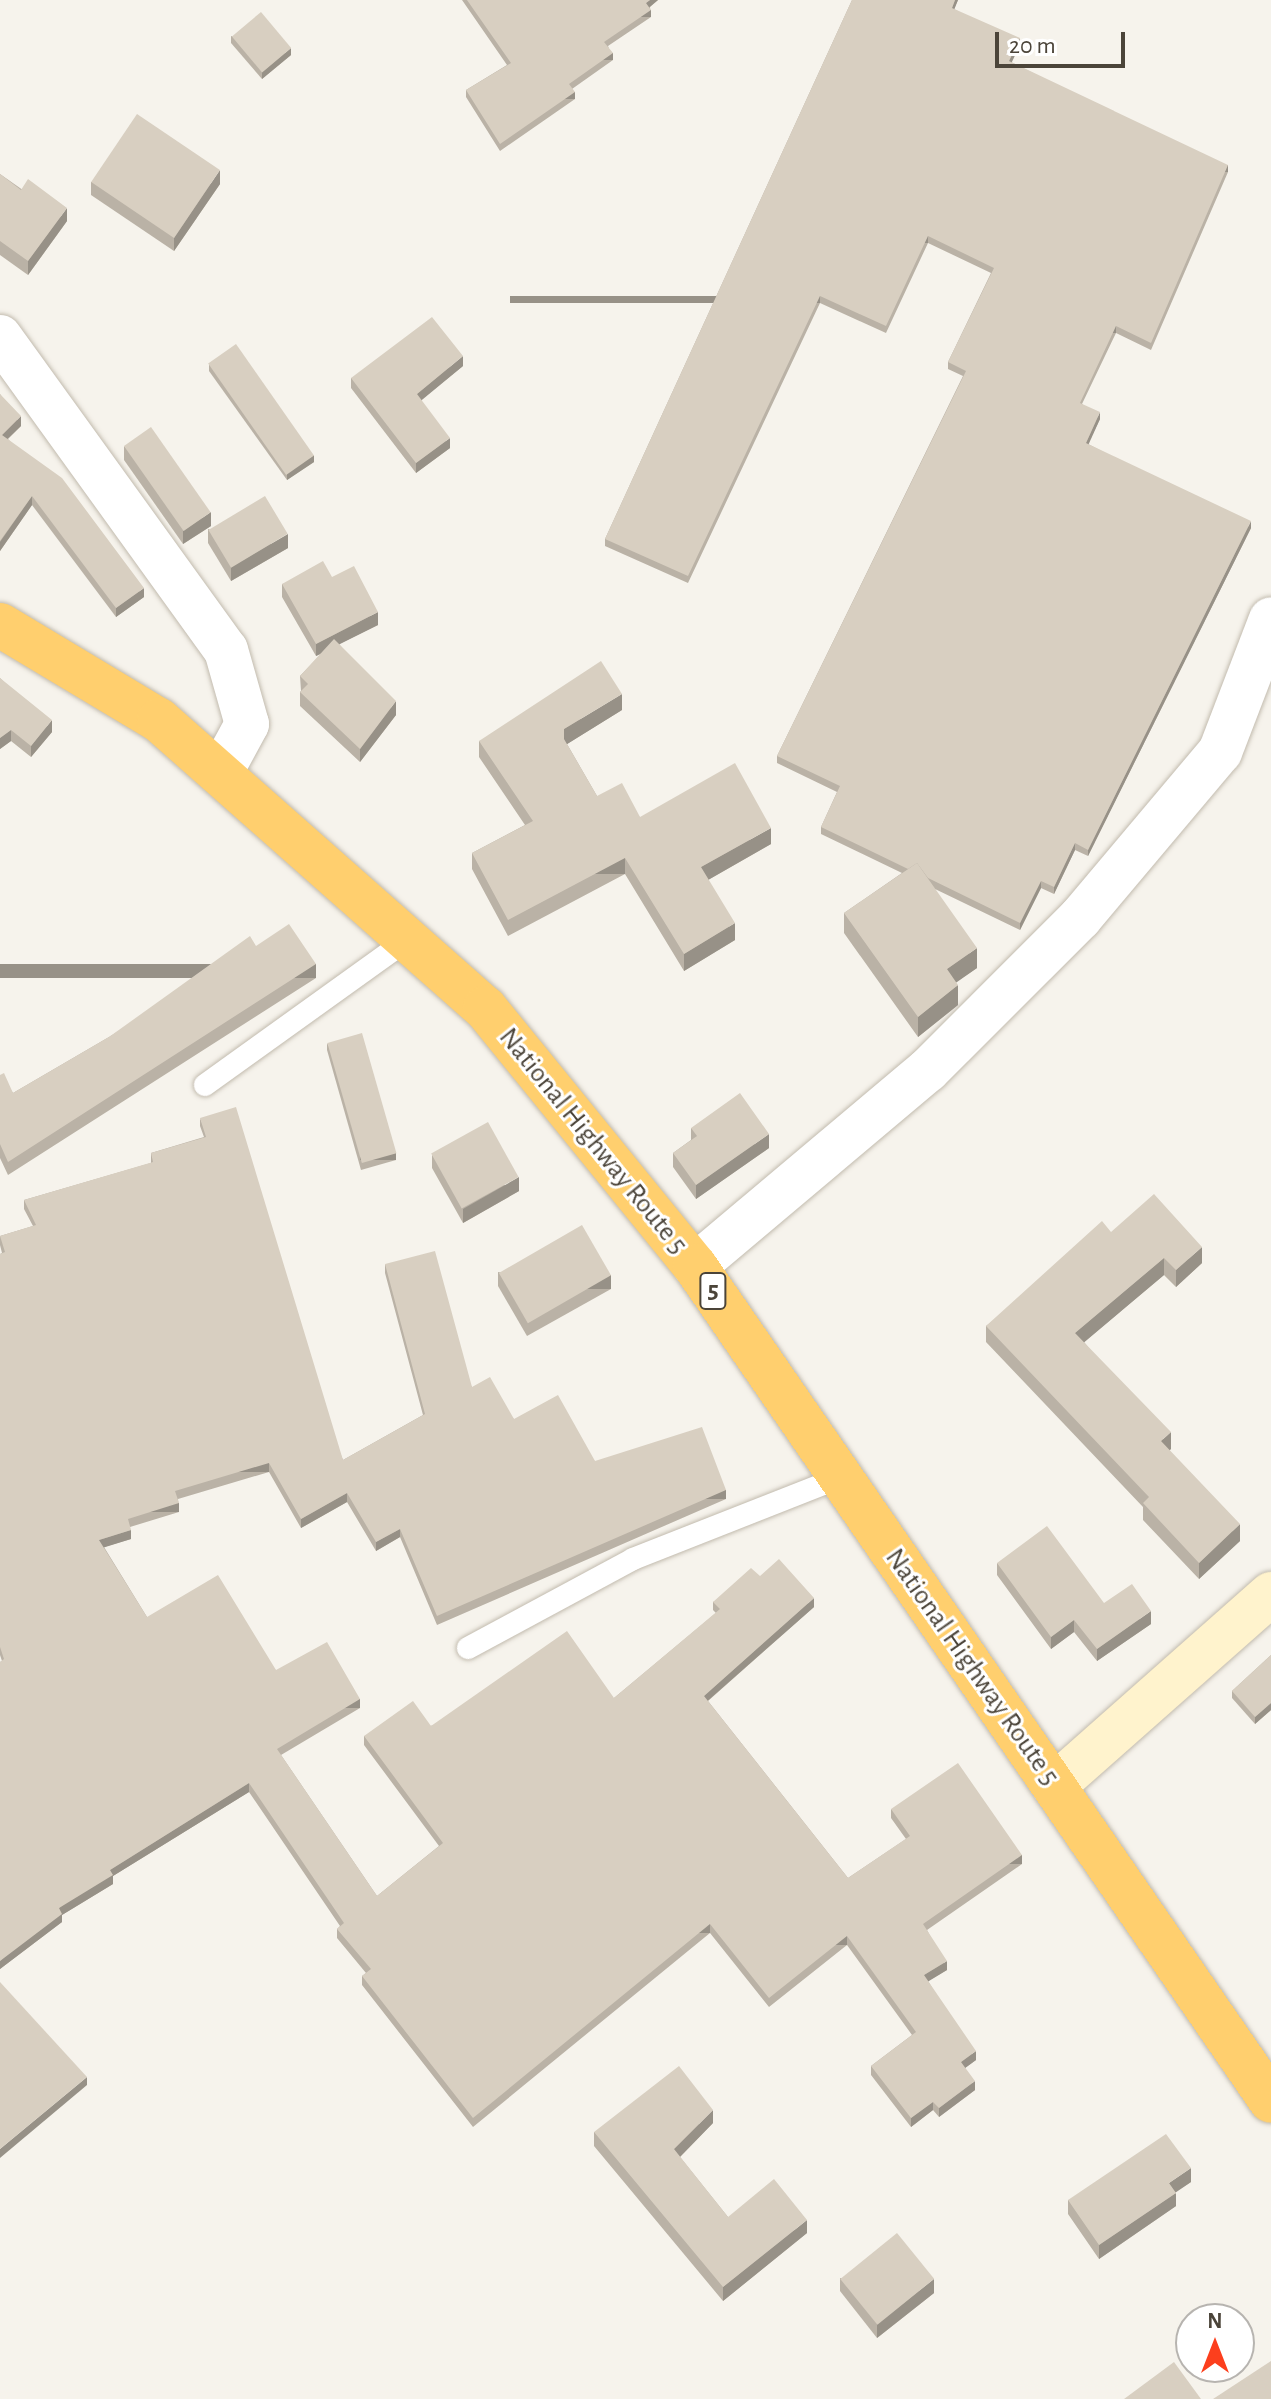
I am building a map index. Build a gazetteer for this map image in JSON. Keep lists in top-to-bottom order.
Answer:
{
  "streets": {
    "highway": ["National Highway Route 5", "5"]
  },
  "scale_bar": "20 m",
  "north": "top"
}
